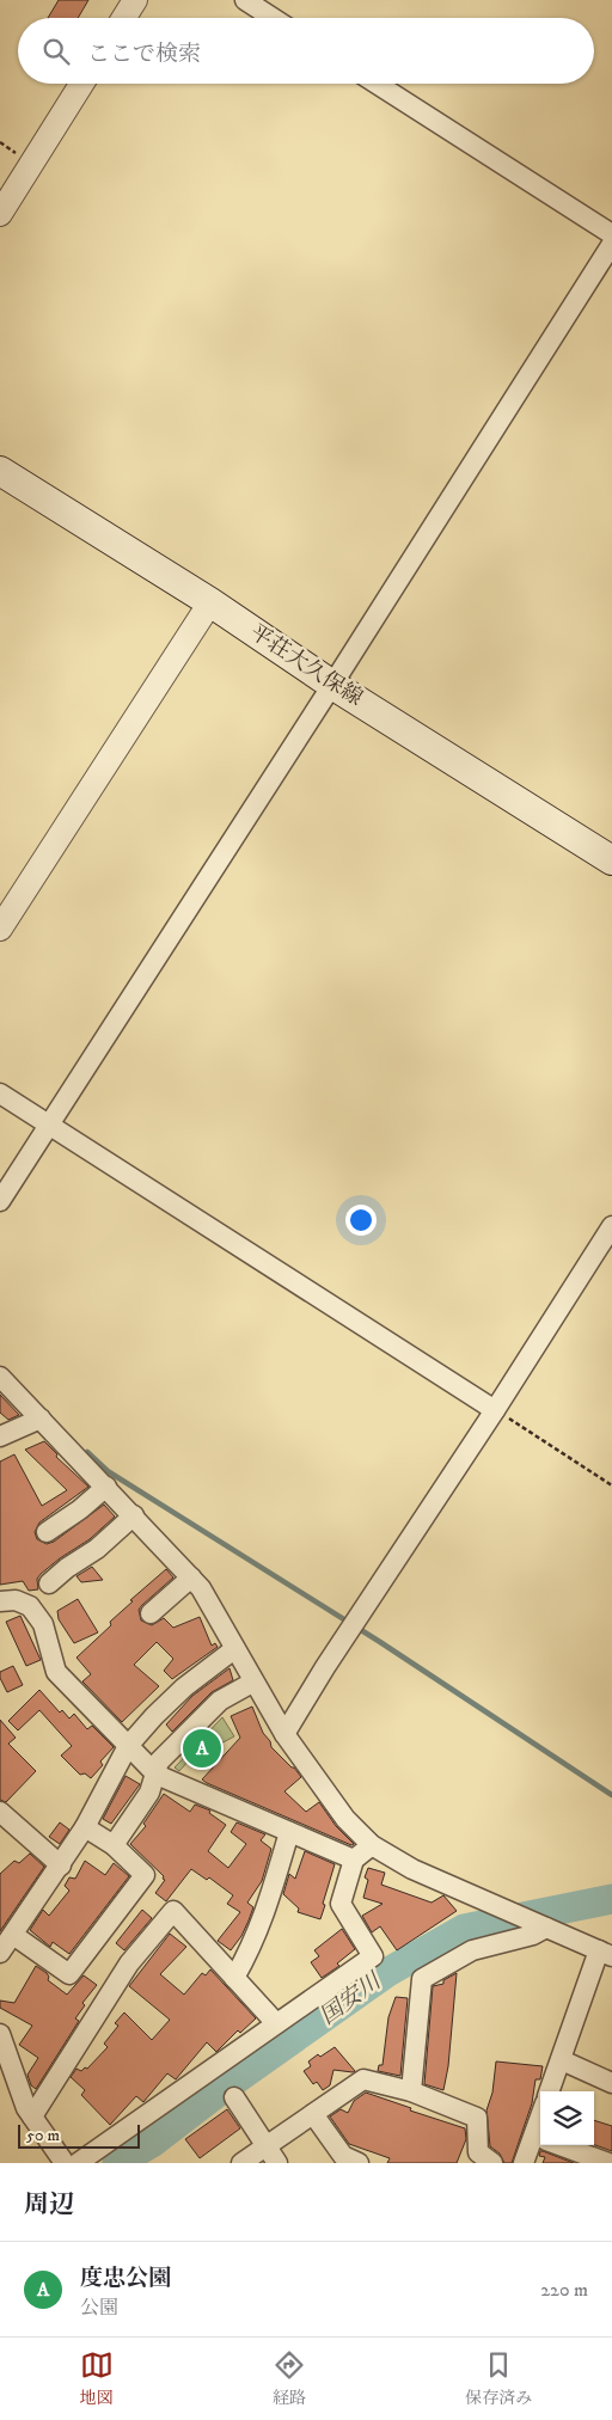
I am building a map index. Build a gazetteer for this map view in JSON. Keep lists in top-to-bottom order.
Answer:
{
  "streets": {
    "main road": ["平荘大久保線"]
  },
  "water": ["国安川"],
  "scale_bar": "50 m",
  "page": {
    "search": "ここで検索",
    "pins": "A",
    "scale": "50 m",
    "heading": "周辺",
    "list": [
      {
        "mark": "A",
        "name": "度忠公園",
        "note": "公園",
        "value": "220 m"
      }
    ],
    "nav": ["地図", "経路", "保存済み"]
  }
}
